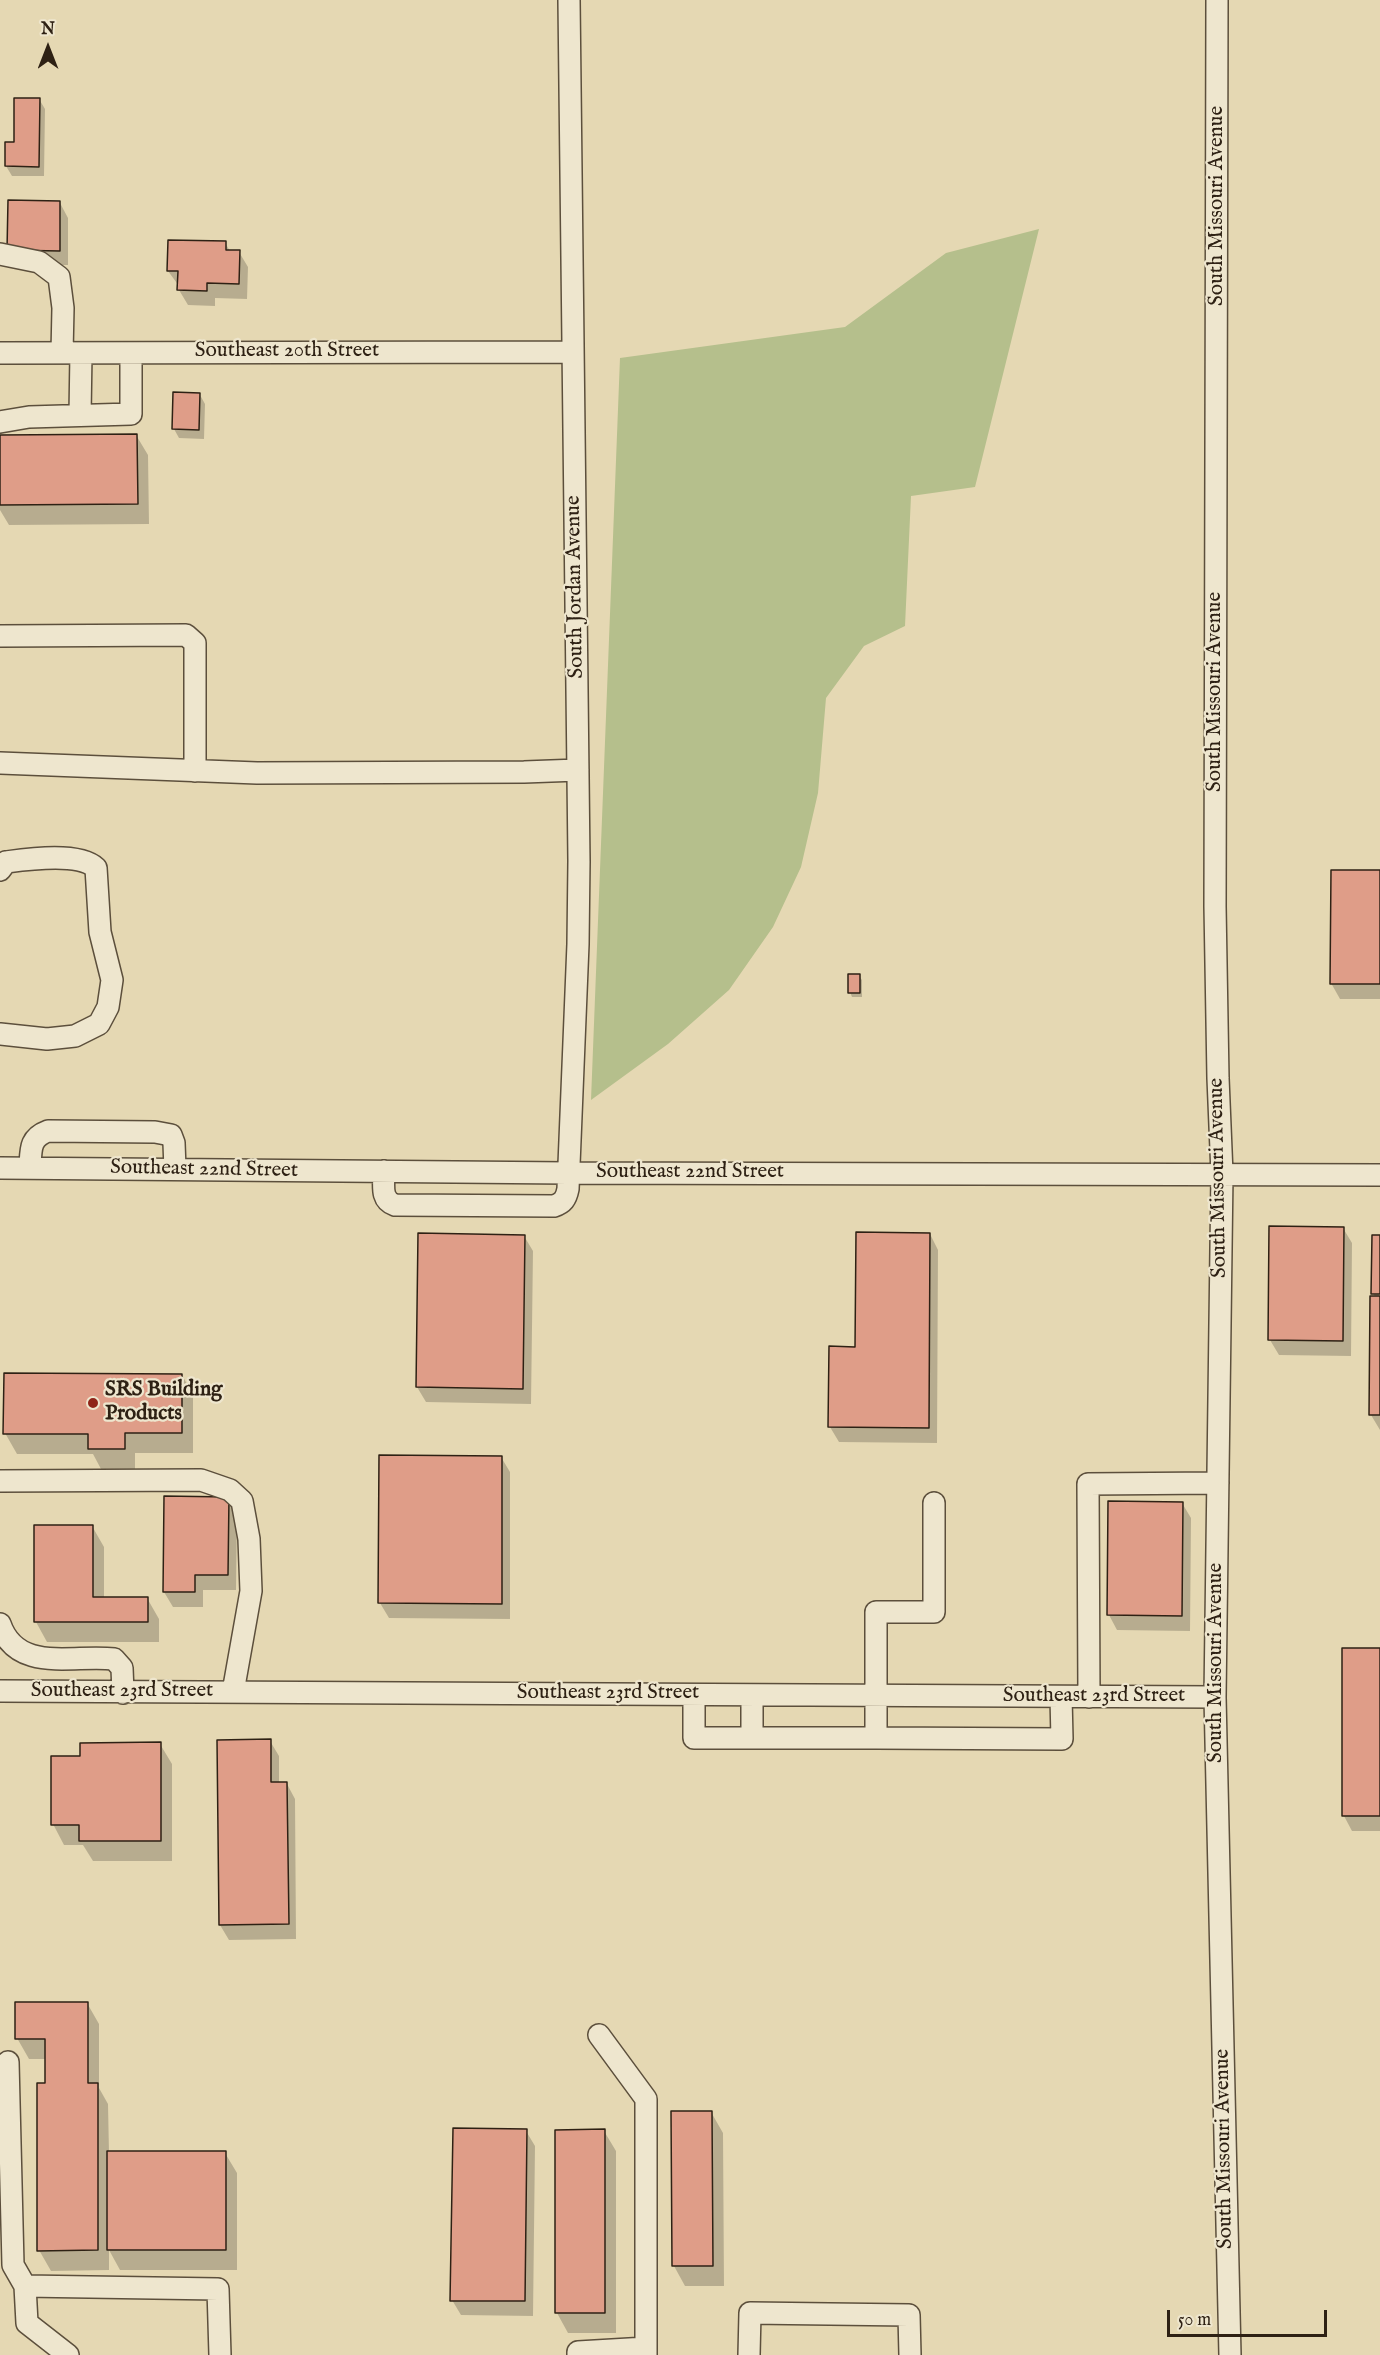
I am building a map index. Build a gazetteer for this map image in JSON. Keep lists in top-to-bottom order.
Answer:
{
  "streets": {
    "street": [
      "South Missouri Avenue",
      "Southeast 20th Street",
      "South Jordan Avenue",
      "Southeast 22nd Street",
      "Southeast 23rd Street"
    ]
  },
  "crossings": [
    ["South Missouri Avenue", "Southeast 22nd Street"],
    ["South Missouri Avenue", "Southeast 23rd Street"],
    ["Southeast 20th Street", "South Jordan Avenue"],
    ["South Jordan Avenue", "Southeast 22nd Street"]
  ],
  "places": ["SRS Building Products"],
  "scale_bar": "50 m",
  "north": "top"
}
